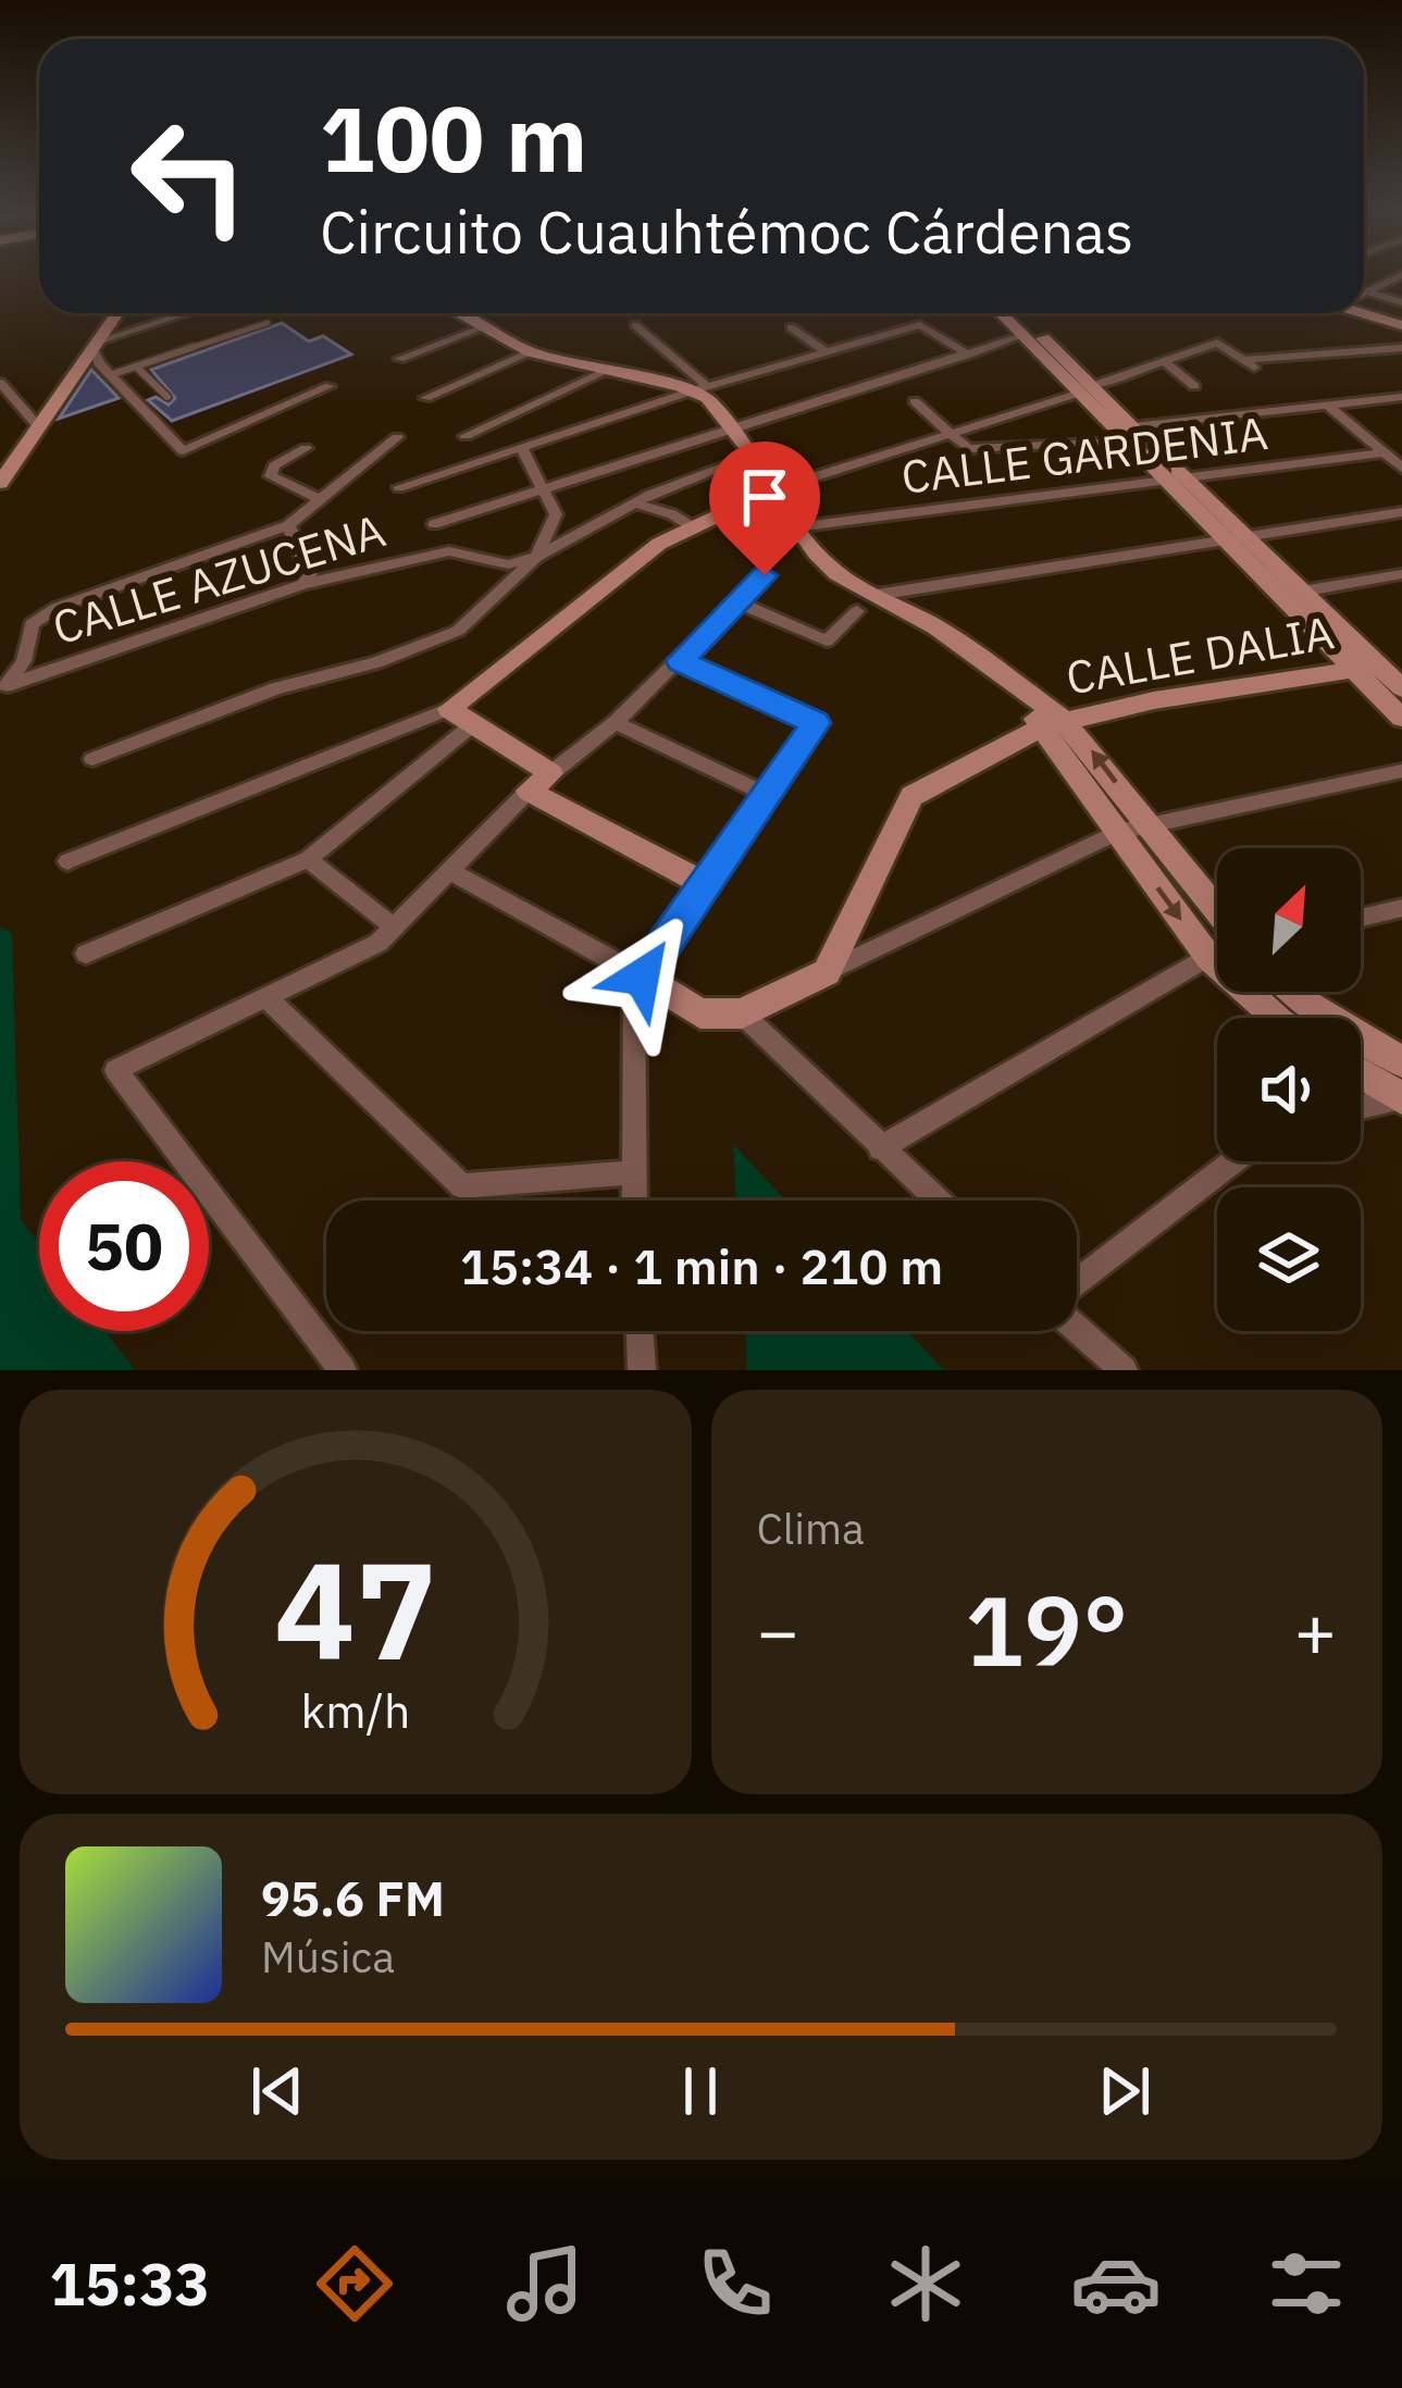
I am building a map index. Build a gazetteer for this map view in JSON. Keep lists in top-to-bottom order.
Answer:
{
  "streets": {
    "main road": ["CALLE DALIA"],
    "street": ["CALLE GARDENIA", "CALLE AZUCENA"]
  },
  "north": "top right",
  "page": {
    "turn": ["100 m", "Circuito Cuauhtémoc Cárdenas"],
    "limit": "50",
    "trip": "15:34 · 1 min · 210 m",
    "tile": "Clima",
    "heat": ["−", "19°", "+"],
    "song": ["95.6 FM", "Música"],
    "tabs": "15:33",
    "gauge": ["47", "km/h"]
  }
}
